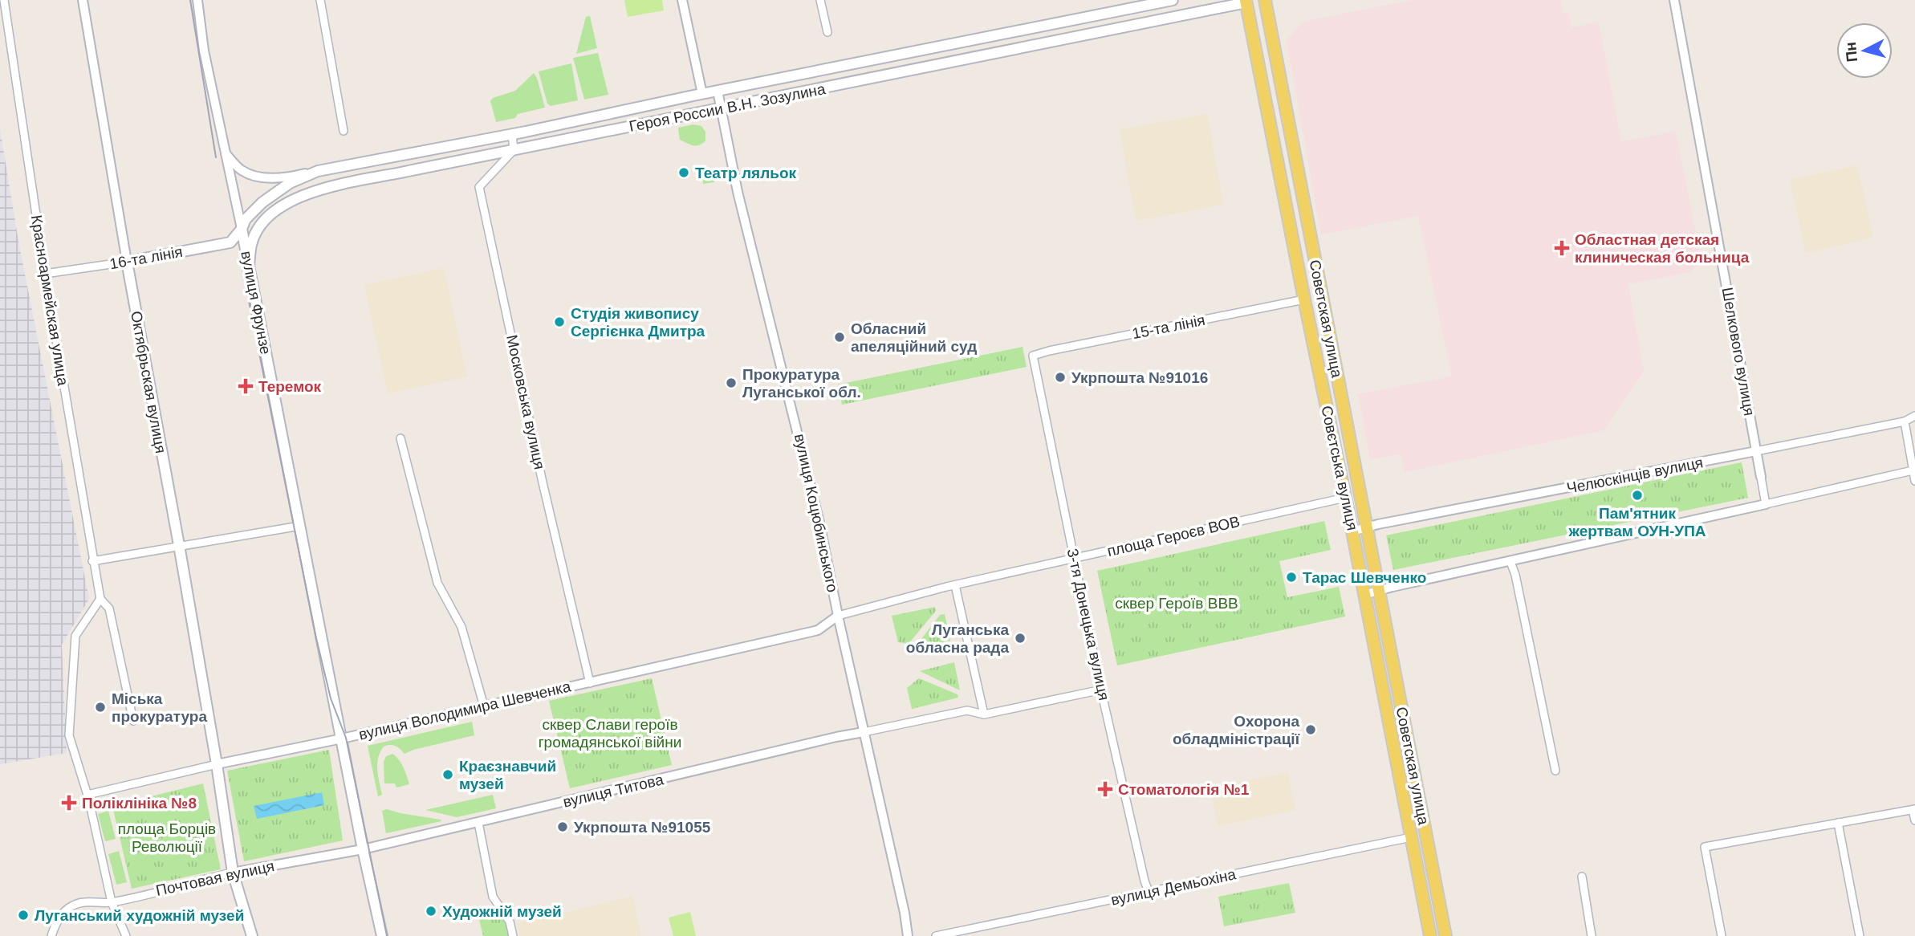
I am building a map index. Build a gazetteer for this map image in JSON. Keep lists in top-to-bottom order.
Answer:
{
  "streets": {
    "main road": [
      "Героя России В.Н. Зозулина",
      "16-та лінія",
      "вулиця Фрунзе",
      "Советская улица",
      "Октябрьская вулиця",
      "Совєтська вулиця"
    ],
    "street": [
      "Красноармейская улица",
      "15-та лінія",
      "Шелкового вулиця",
      "Московська вулиця",
      "Челюскінців вулиця",
      "вулиця Коцюбинського",
      "площа Героєв ВОВ",
      "3-тя Донецька вулиця",
      "вулиця Володимира Шевченка",
      "вулиця Титова",
      "Почтовая вулиця",
      "вулиця Демьохіна"
    ]
  },
  "crossings": [
    ["Героя России В.Н. Зозулина", "16-та лінія"],
    ["Героя России В.Н. Зозулина", "вулиця Фрунзе"],
    ["Героя России В.Н. Зозулина", "Московська вулиця"],
    ["Героя России В.Н. Зозулина", "Совєтська вулиця"],
    ["Героя России В.Н. Зозулина", "вулиця Коцюбинського"],
    ["16-та лінія", "Красноармейская улица"],
    ["16-та лінія", "вулиця Фрунзе"],
    ["16-та лінія", "Октябрьская вулиця"],
    ["вулиця Фрунзе", "вулиця Володимира Шевченка"],
    ["вулиця Фрунзе", "вулиця Титова"],
    ["вулиця Фрунзе", "Почтовая вулиця"],
    ["Советская улица", "Челюскінців вулиця"],
    ["15-та лінія", "Совєтська вулиця"],
    ["15-та лінія", "3-тя Донецька вулиця"],
    ["Шелкового вулиця", "Челюскінців вулиця"],
    ["Октябрьская вулиця", "вулиця Володимира Шевченка"],
    ["Октябрьская вулиця", "Почтовая вулиця"],
    ["Московська вулиця", "вулиця Володимира Шевченка"],
    ["Совєтська вулиця", "Челюскінців вулиця"],
    ["Совєтська вулиця", "площа Героєв ВОВ"],
    ["Совєтська вулиця", "вулиця Демьохіна"],
    ["вулиця Коцюбинського", "площа Героєв ВОВ"],
    ["вулиця Коцюбинського", "вулиця Володимира Шевченка"],
    ["вулиця Коцюбинського", "вулиця Титова"],
    ["площа Героєв ВОВ", "3-тя Донецька вулиця"],
    ["площа Героєв ВОВ", "вулиця Володимира Шевченка"],
    ["3-тя Донецька вулиця", "вулиця Демьохіна"],
    ["вулиця Титова", "Почтовая вулиця"]
  ],
  "parks": ["сквер Героїв ВВВ", "сквер Слави героїв громадянської війни", "площа Борців Революції"],
  "places": {
    "other": [
      "Театр ляльок",
      "Студія живопису Сергієнка Дмитра",
      "Обласний апеляційний суд",
      "Укрпошта №91016",
      "Прокуратура Луганської обл.",
      "Пам'ятник жертвам ОУН-УПА",
      "Тарас Шевченко",
      "Луганська обласна рада",
      "Міська прокуратура",
      "Охорона обладміністрації",
      "Краєзнавчий музей",
      "Укрпошта №91055",
      "Художній музей",
      "Луганський художній музей"
    ],
    "health": [
      "Областная детская клиническая больница",
      "Теремок",
      "Стоматологія №1",
      "Поліклініка №8"
    ]
  },
  "north": "left"
}
